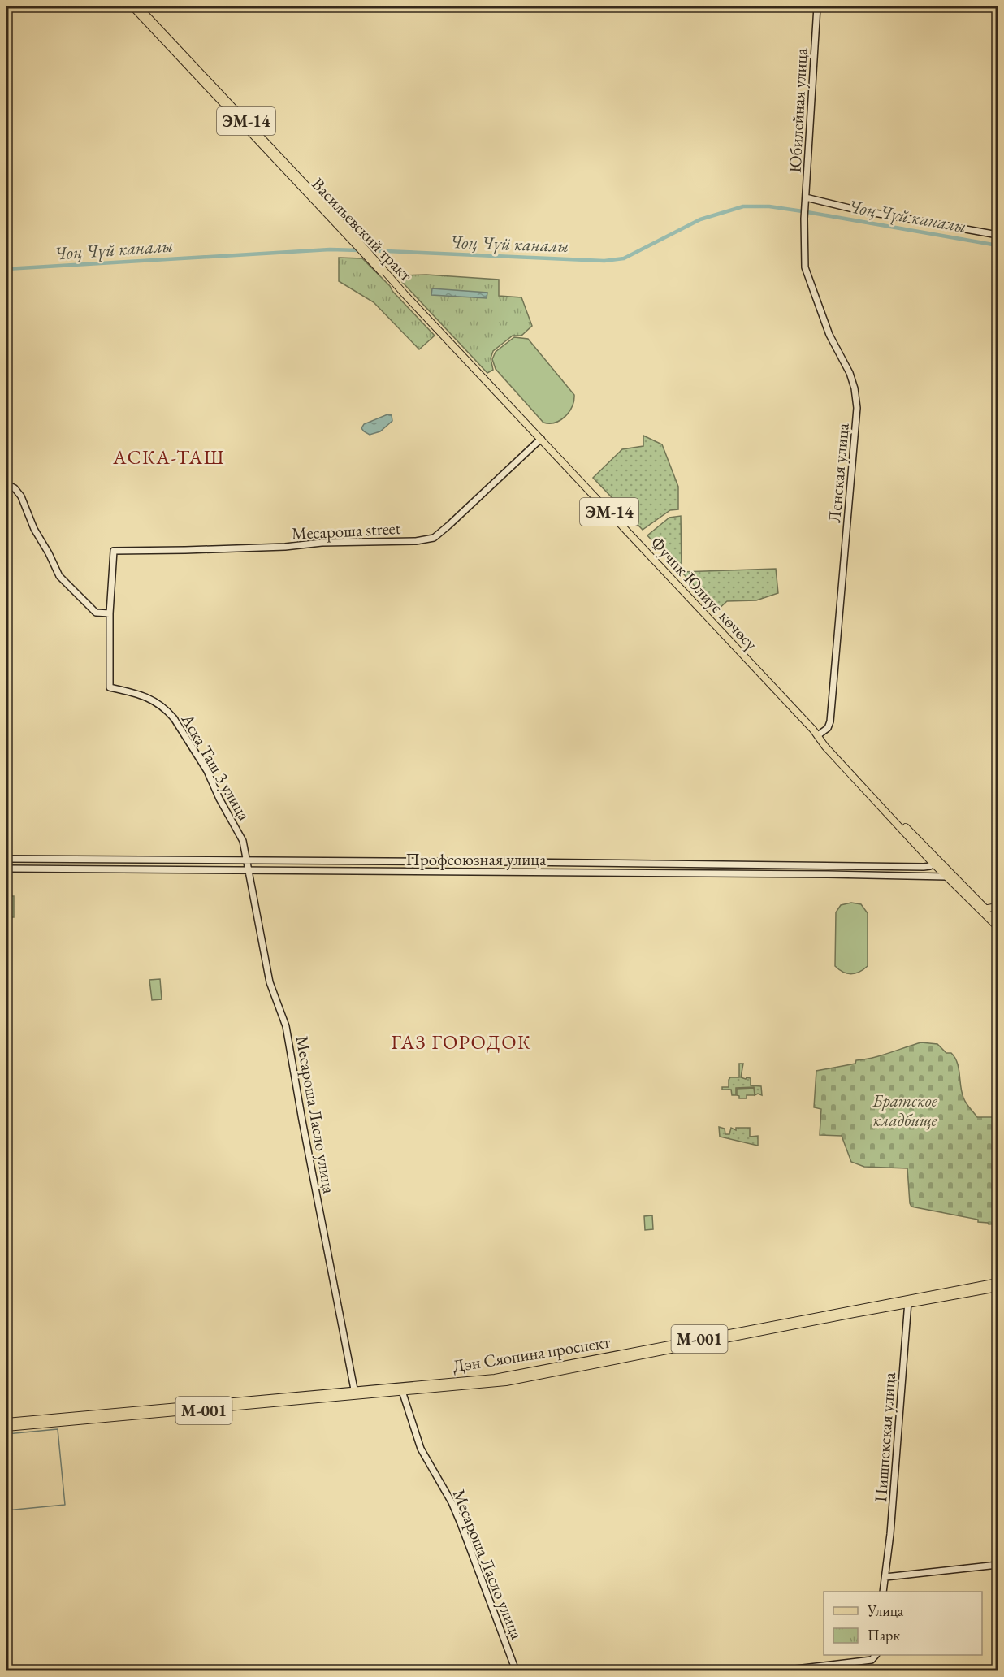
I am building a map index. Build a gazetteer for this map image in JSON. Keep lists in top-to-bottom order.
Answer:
{
  "streets": {
    "main road": [
      "ЭМ-14",
      "Васильевский тракт",
      "Фучик Юлиус көчөсү",
      "M-001",
      "Дэн Сяопина проспект"
    ],
    "street": [
      "Юбилейная улица",
      "Ленская улица",
      "Месароша street",
      "Аска Таш 3 улица",
      "Профсоюзная улица",
      "Месароша Ласло улица",
      "Пишпекская улица"
    ]
  },
  "crossings": [
    ["Юбилейная улица", "Ленская улица"],
    ["Васильевский тракт", "Фучик Юлиус көчөсү"],
    ["Ленская улица", "Фучик Юлиус көчөсү"],
    ["Месароша street", "Фучик Юлиус көчөсү"],
    ["Месароша street", "Аска Таш 3 улица"],
    ["Фучик Юлиус көчөсү", "Профсоюзная улица"],
    ["Аска Таш 3 улица", "Месароша Ласло улица"],
    ["Профсоюзная улица", "Месароша Ласло улица"],
    ["Месароша Ласло улица", "Дэн Сяопина проспект"],
    ["Дэн Сяопина проспект", "Пишпекская улица"]
  ],
  "districts": ["АСКА-ТАШ", "ГАЗ ГОРОДОК"],
  "water": ["Чоң Чүй каналы"],
  "parks": ["Братское кладбище"],
  "legend": ["Улица", "Парк"]
}
